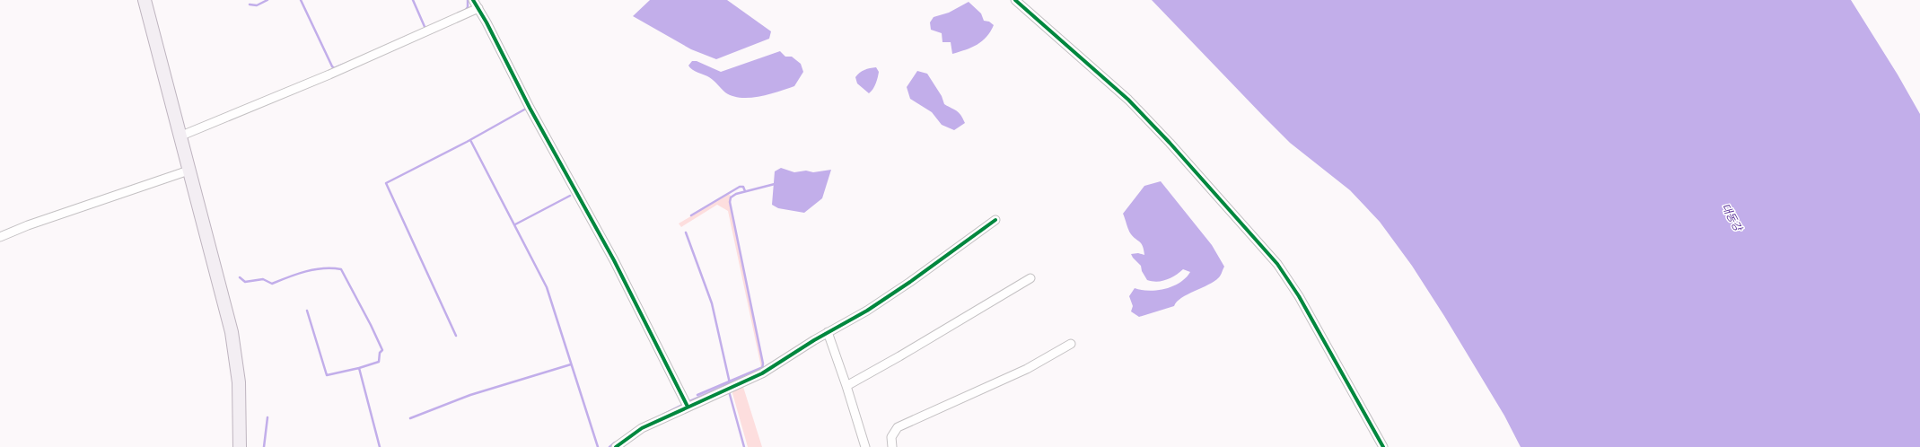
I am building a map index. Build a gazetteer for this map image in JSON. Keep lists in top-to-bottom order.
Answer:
{
  "water": ["대동강"]
}
